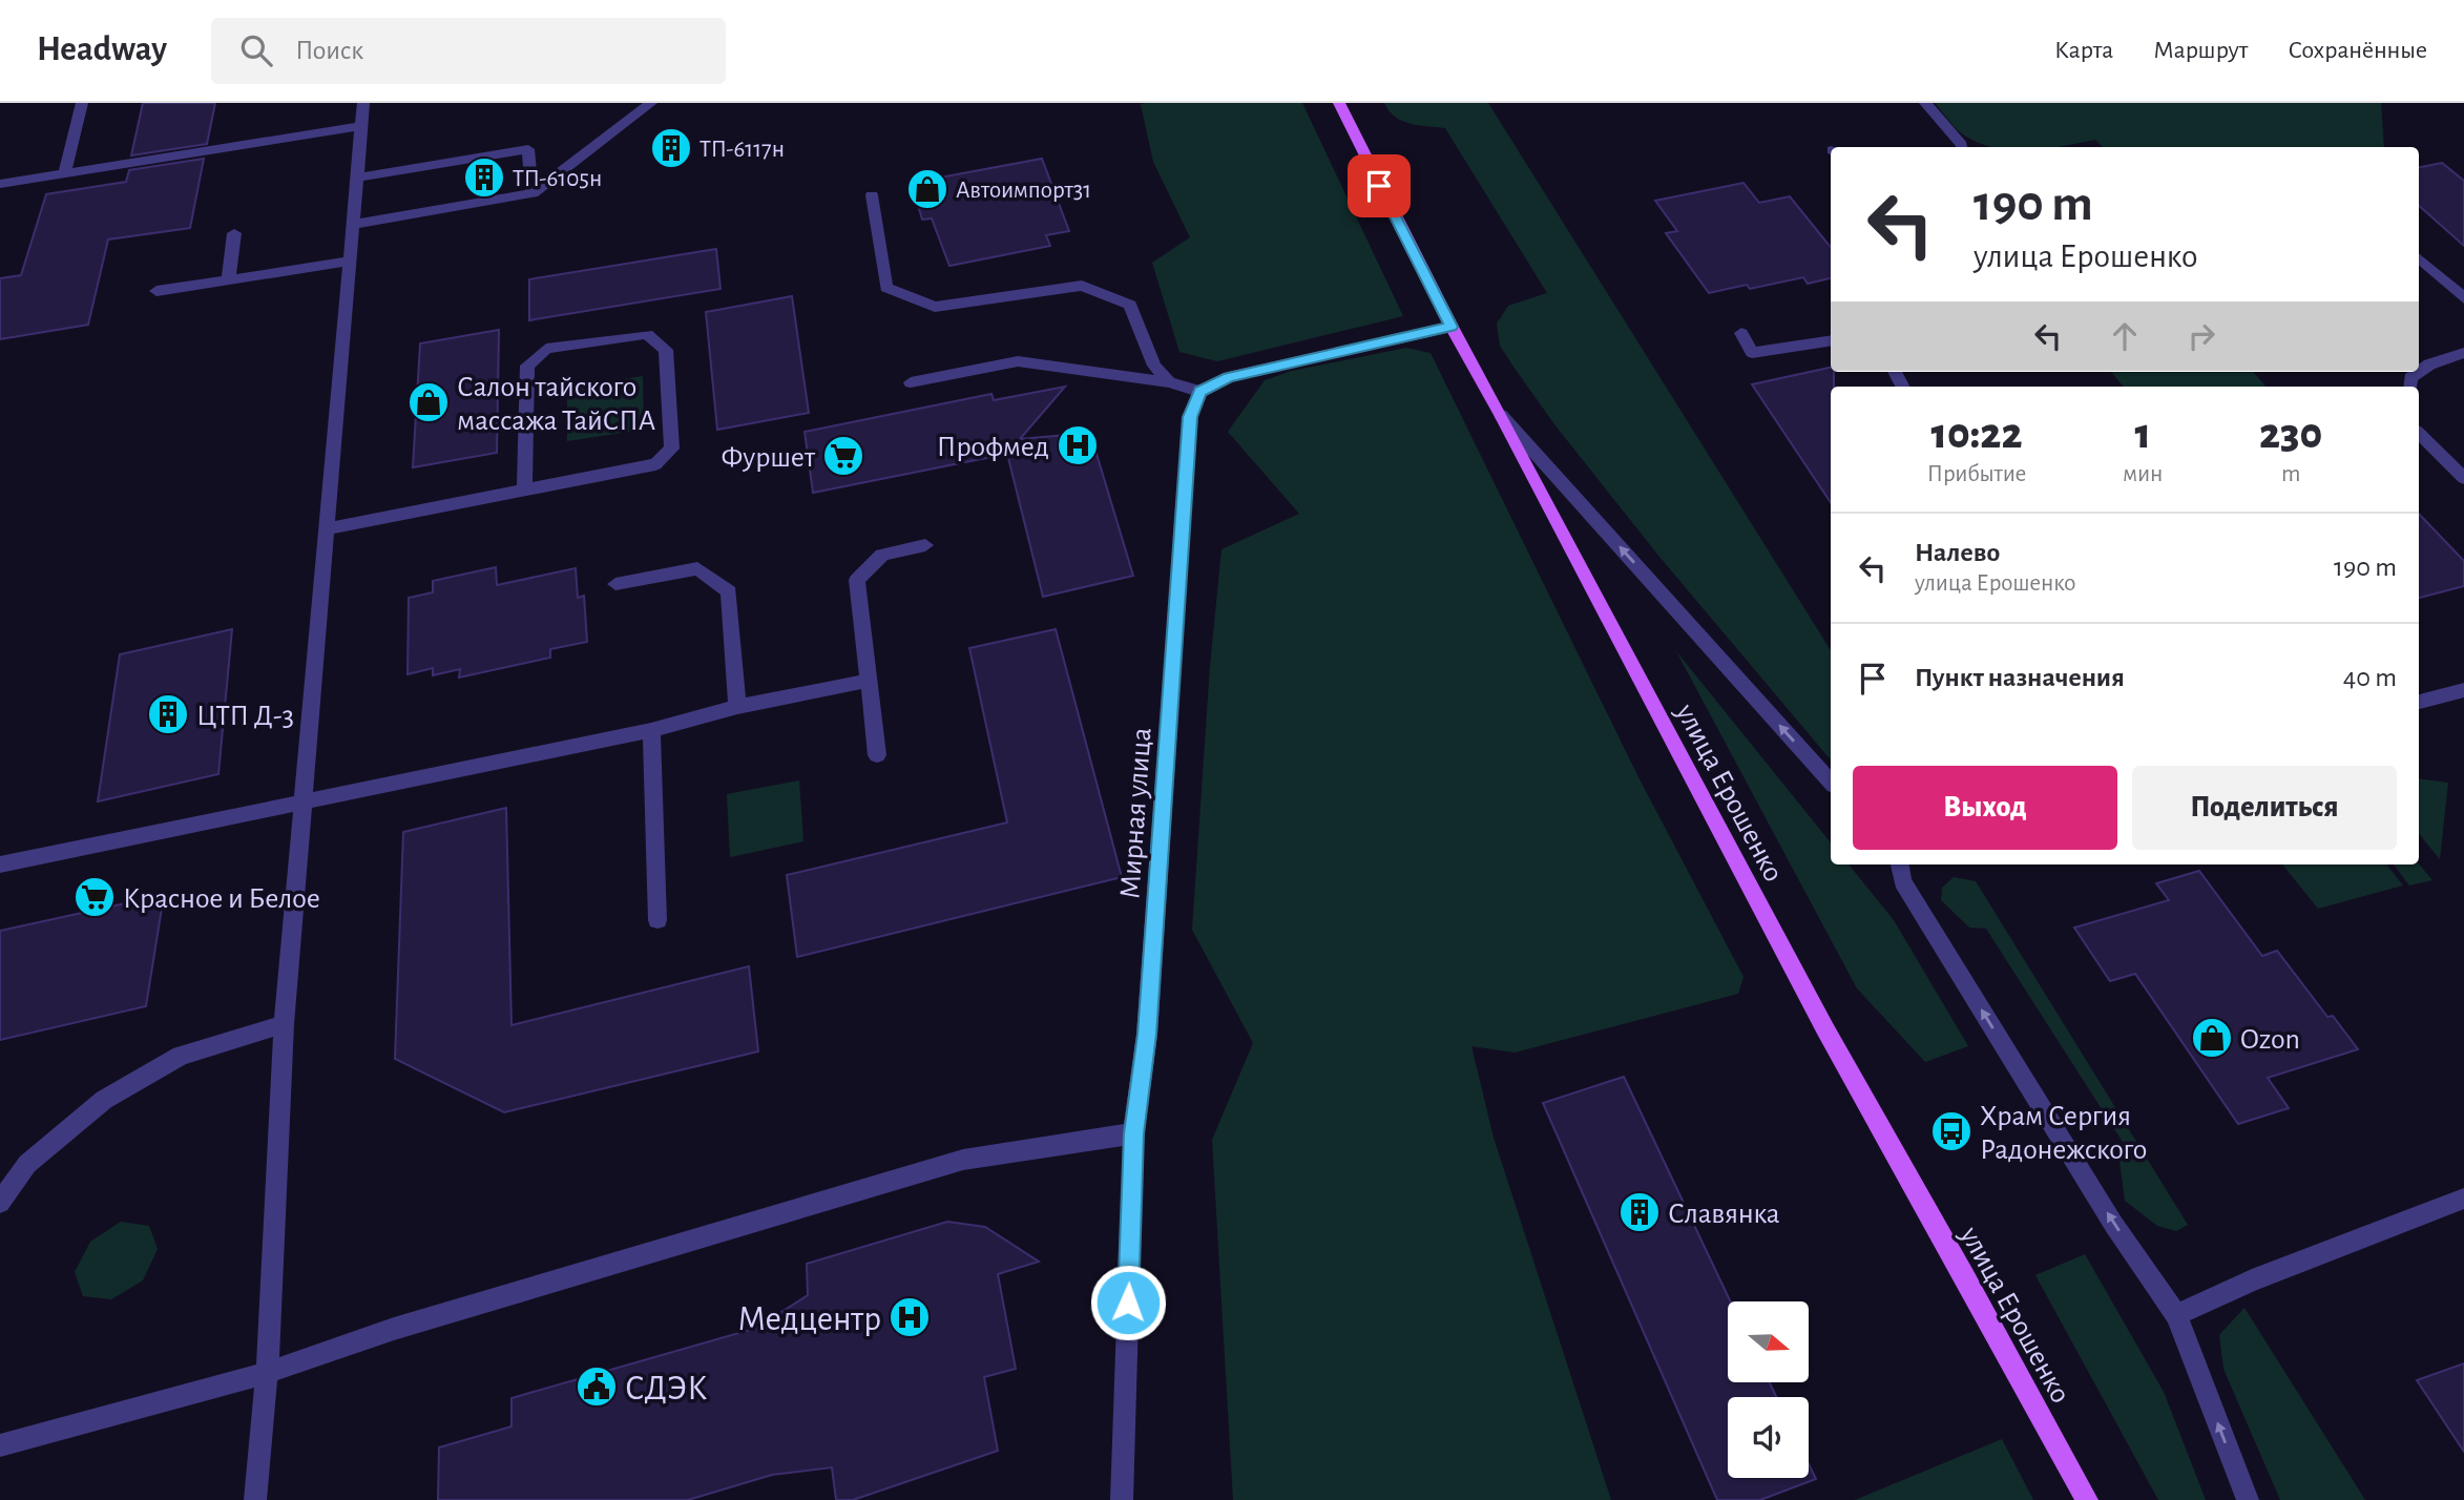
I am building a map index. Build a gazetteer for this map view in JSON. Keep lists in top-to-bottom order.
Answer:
{
  "streets": {
    "main road": ["улица Ерошенко"],
    "street": ["Мирная улица"]
  },
  "places": {
    "building": [
      "ТП-6117н",
      "ТП-6105н",
      "ЦТП Д-3",
      "Славянка"
    ],
    "shop": ["Автоимпорт31", "Салон тайского массажа ТайСПА", "Ozon"],
    "hospital": ["Профмед", "Медцентр"],
    "supermarket": ["Фуршет", "Красное и Белое"],
    "bus stop": ["Храм Сергия Радонежского"],
    "public building": ["СДЭК"]
  },
  "north": "right",
  "page": {
    "header": "Headway",
    "search": "Поиск",
    "nav": ["Карта", "Маршрут", "Сохранённые"],
    "turn": ["190 m", "улица Ерошенко"],
    "eta": [
      "10:22",
      "Прибытие",
      "1",
      "мин",
      "230",
      "m"
    ],
    "list": [
      {
        "name": "Налево",
        "note": "улица Ерошенко",
        "value": "190 m"
      },
      {
        "name": "Пункт назначения",
        "value": "40 m"
      }
    ],
    "buttons": ["Выход", "Поделиться"]
  }
}
